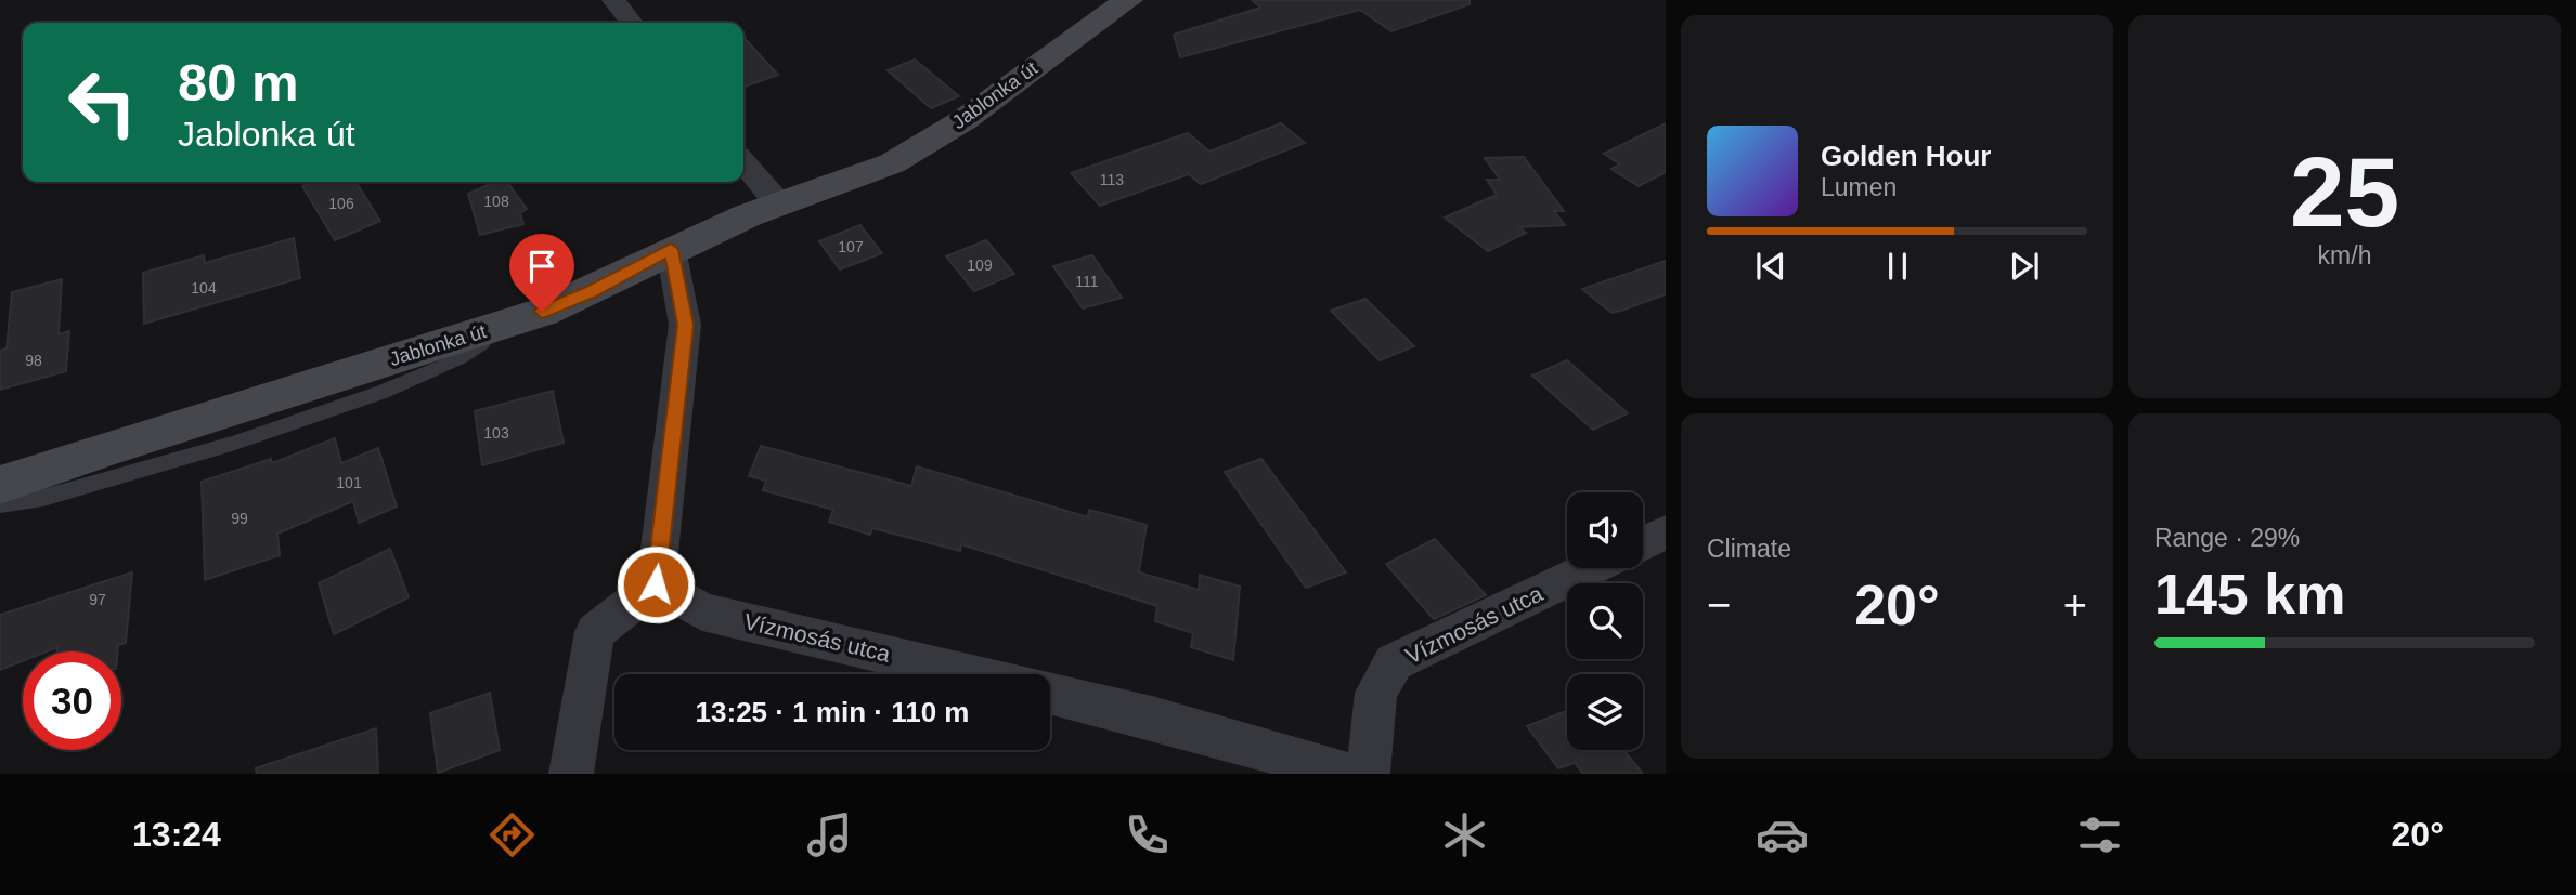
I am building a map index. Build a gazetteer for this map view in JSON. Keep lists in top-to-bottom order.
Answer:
{
  "streets": {
    "street": ["Jablonka út", "Vízmosás utca"]
  },
  "house_numbers": [
    "113",
    "108",
    "106",
    "107",
    "109",
    "111",
    "104",
    "98",
    "103",
    "101",
    "99",
    "97"
  ],
  "page": {
    "tile": [
      ["25", "km/h"],
      "Climate",
      ["Range · 29%", "145 km"]
    ],
    "turn": ["80 m", "Jablonka út"],
    "song": ["Golden Hour", "Lumen"],
    "heat": ["−", "20°", "+"],
    "limit": "30",
    "trip": "13:25 · 1 min · 110 m",
    "tabs": ["13:24", "20°"]
  }
}
